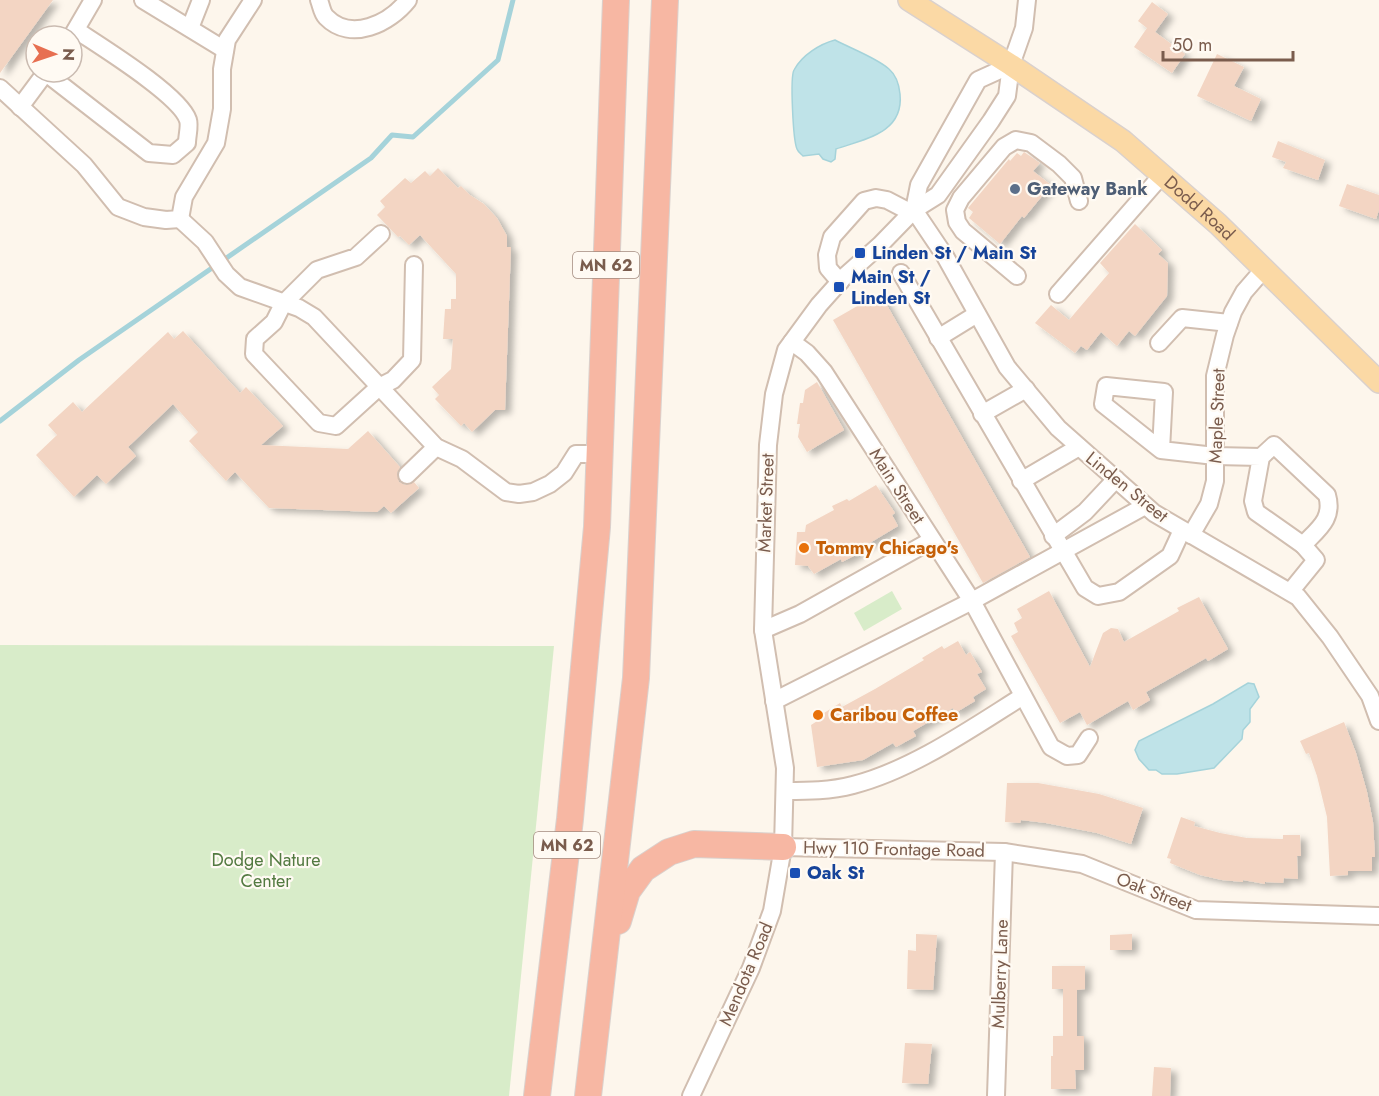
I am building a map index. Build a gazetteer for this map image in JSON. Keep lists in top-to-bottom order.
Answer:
{
  "streets": {
    "highway": ["MN 62"],
    "main road": ["Dodd Road"],
    "street": [
      "Maple Street",
      "Main Street",
      "Linden Street",
      "Market Street",
      "Hwy 110 Frontage Road",
      "Oak Street",
      "Mendota Road",
      "Mulberry Lane"
    ]
  },
  "crossings": [
    ["Dodd Road", "Maple Street"],
    ["Dodd Road", "Market Street"],
    ["Maple Street", "Linden Street"],
    ["Main Street", "Market Street"],
    ["Linden Street", "Market Street"],
    ["Market Street", "Hwy 110 Frontage Road"],
    ["Market Street", "Mendota Road"],
    ["Hwy 110 Frontage Road", "Oak Street"],
    ["Hwy 110 Frontage Road", "Mendota Road"],
    ["Hwy 110 Frontage Road", "Mulberry Lane"],
    ["Oak Street", "Mulberry Lane"]
  ],
  "parks": ["Dodge Nature Center"],
  "places": {
    "other": ["Gateway Bank", "Tommy Chicago's", "Caribou Coffee"],
    "transit": ["Linden St / Main St", "Main St / Linden St", "Oak St"]
  },
  "scale_bar": "50 m",
  "north": "right"
}
